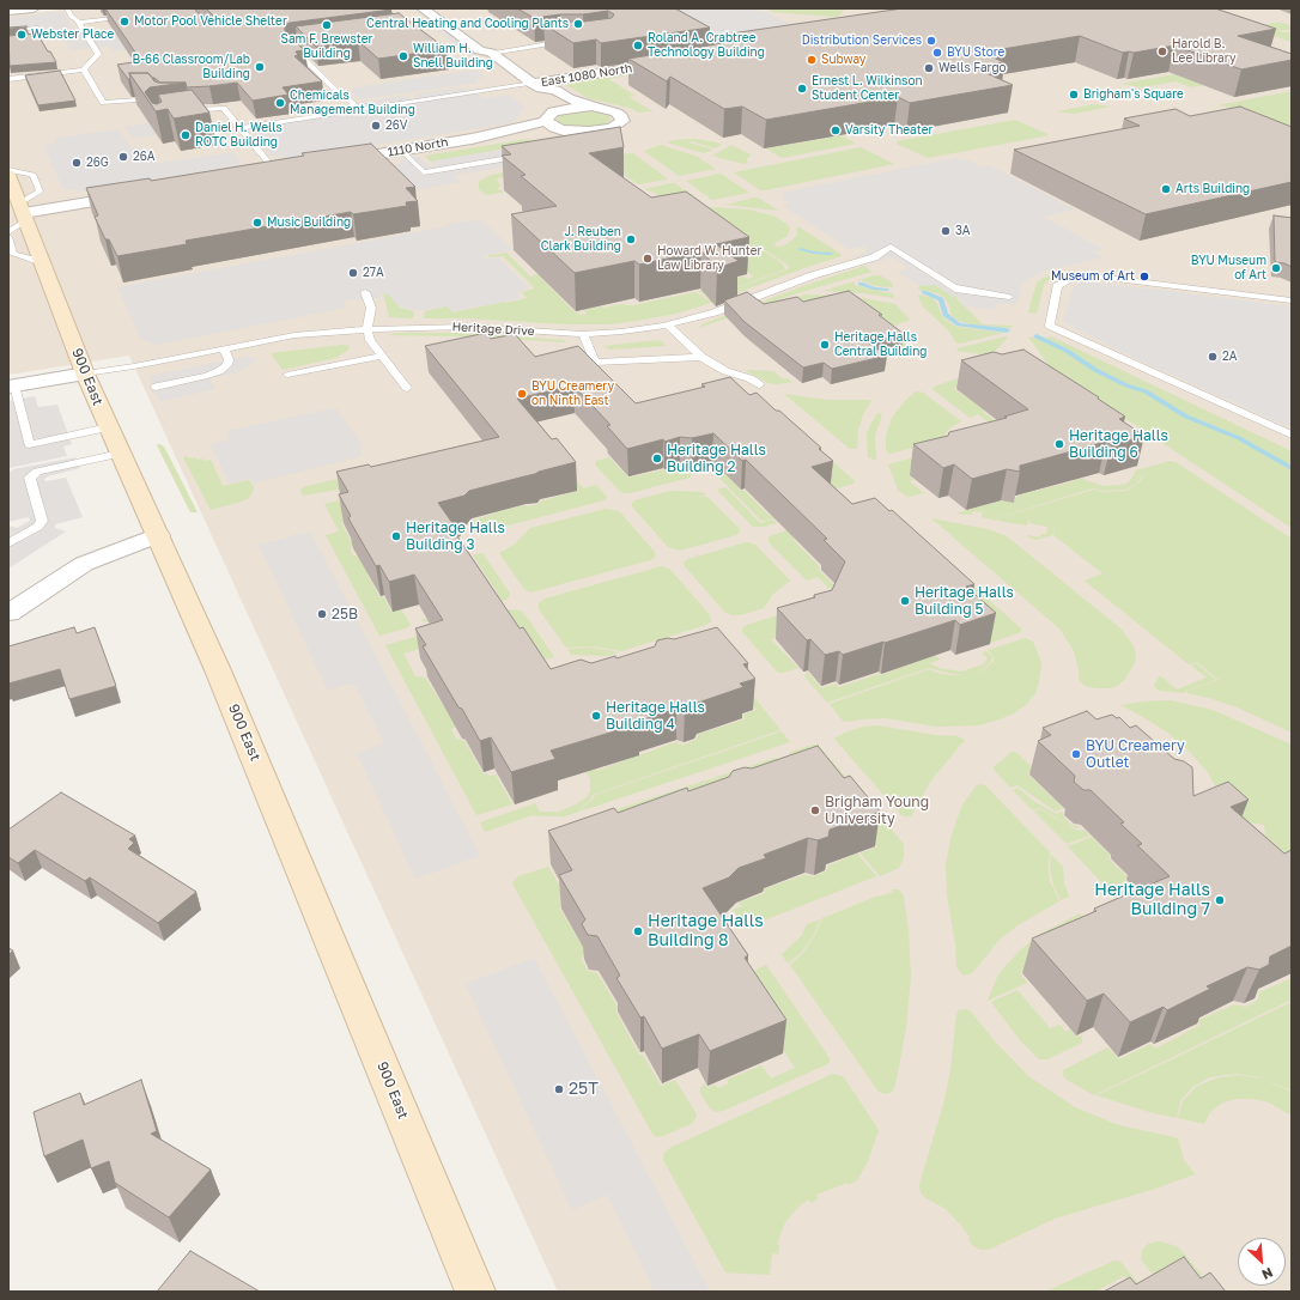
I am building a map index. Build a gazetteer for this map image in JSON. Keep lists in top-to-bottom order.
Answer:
{
  "streets": {
    "main road": ["900 East"],
    "street": ["East 1080 North", "1110 North"],
    "lane": ["Heritage Drive"]
  },
  "crossings": [
    ["Heritage Drive", "900 East"]
  ],
  "places": [
    "Motor Pool Vehicle Shelter",
    "Central Heating and Cooling Plants",
    "Sam F. Brewster Building",
    "Webster Place",
    "Distribution Services",
    "Roland A. Crabtree Technology Building",
    "Harold B. Lee Library",
    "BYU Store",
    "William H. Snell Building",
    "Subway",
    "B-66 Classroom/Lab Building",
    "Wells Fargo",
    "Ernest L. Wilkinson Student Center",
    "Brigham's Square",
    "Chemicals Management Building",
    "26V",
    "Varsity Theater",
    "Daniel H. Wells ROTC Building",
    "26A",
    "26G",
    "Arts Building",
    "Music Building",
    "3A",
    "J. Reuben Clark Building",
    "Howard W. Hunter Law Library",
    "BYU Museum of Art",
    "27A",
    "Museum of Art",
    "Heritage Halls Central Building",
    "2A",
    "BYU Creamery on Ninth East",
    "Heritage Halls Building 6",
    "Heritage Halls Building 2",
    "Heritage Halls Building 3",
    "Heritage Halls Building 5",
    "25B",
    "Heritage Halls Building 4",
    "BYU Creamery Outlet",
    "Brigham Young University",
    "Heritage Halls Building 7",
    "Heritage Halls Building 8",
    "25T"
  ],
  "north": "bottom right"
}
